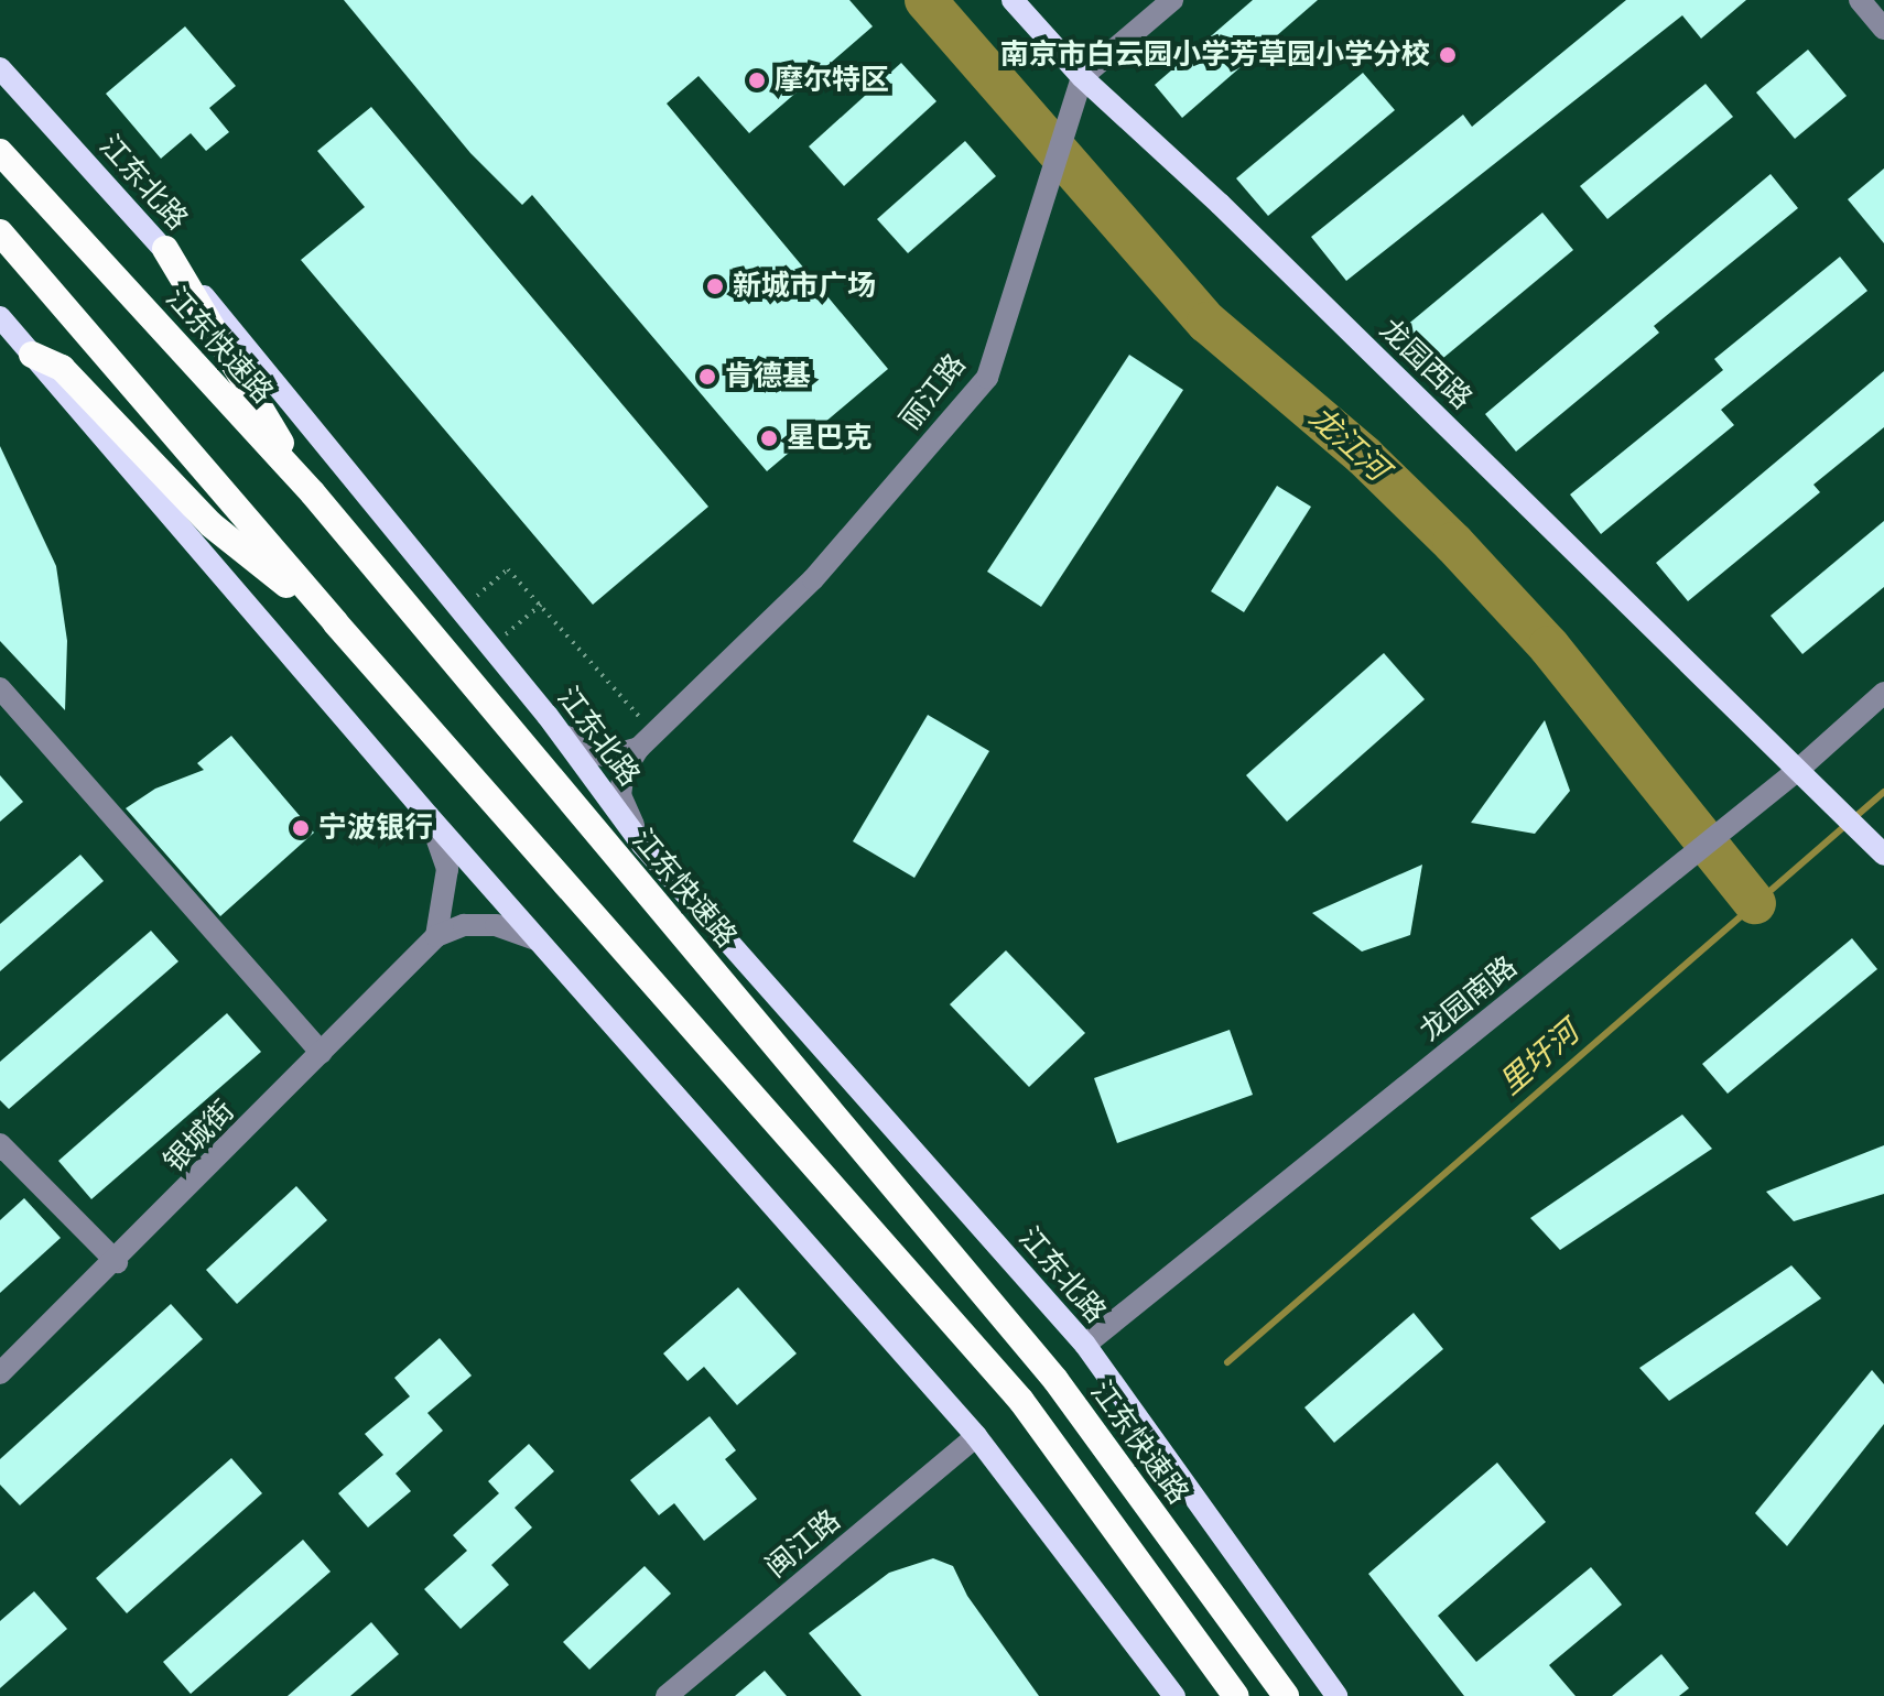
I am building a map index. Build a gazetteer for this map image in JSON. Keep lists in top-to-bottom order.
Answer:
{
  "streets": {
    "highway": ["江东快速路"],
    "main road": ["江东北路", "龙园西路"],
    "street": [
      "丽江路",
      "龙园南路",
      "银城街",
      "闽江路"
    ]
  },
  "crossings": [
    ["江东北路", "丽江路"],
    ["江东北路", "龙园南路"],
    ["龙园西路", "丽江路"],
    ["龙园西路", "龙园南路"]
  ],
  "water": ["龙江河", "里圩河"],
  "places": [
    "南京市白云园小学芳草园小学分校",
    "摩尔特区",
    "新城市广场",
    "肯德基",
    "星巴克",
    "宁波银行"
  ]
}
